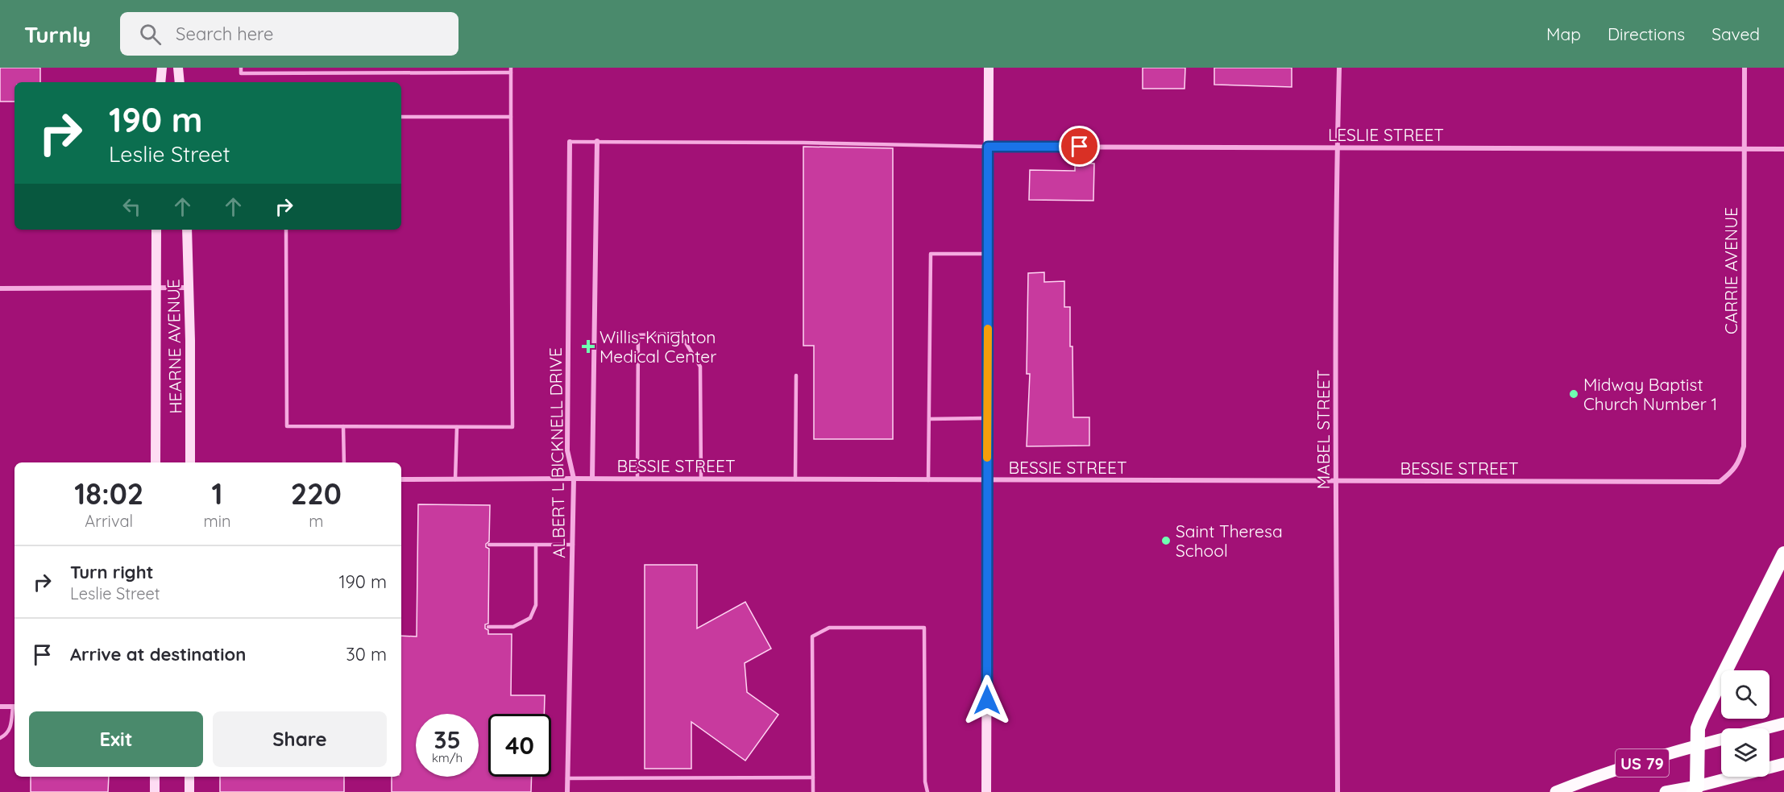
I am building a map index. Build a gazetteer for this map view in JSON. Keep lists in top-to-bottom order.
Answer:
{
  "streets": {
    "main road": ["US 79"],
    "street": [
      "LESLIE STREET",
      "CARRIE AVENUE",
      "HEARNE AVENUE",
      "MABEL STREET",
      "ALBERT L BICKNELL DRIVE",
      "BESSIE STREET"
    ]
  },
  "crossings": [
    ["LESLIE STREET", "CARRIE AVENUE"],
    ["LESLIE STREET", "MABEL STREET"],
    ["CARRIE AVENUE", "BESSIE STREET"],
    ["MABEL STREET", "BESSIE STREET"],
    ["ALBERT L BICKNELL DRIVE", "BESSIE STREET"]
  ],
  "places": {
    "health": ["Willis-Knighton Medical Center"],
    "other": ["Midway Baptist Church Number 1", "Saint Theresa School"]
  },
  "page": {
    "header": "Turnly",
    "search": "Search here",
    "nav": ["Map", "Directions", "Saved"],
    "turn": ["190 m", "Leslie Street"],
    "eta": [
      "18:02",
      "Arrival",
      "1",
      "min",
      "220",
      "m"
    ],
    "list": [
      {
        "name": "Turn right",
        "note": "Leslie Street",
        "value": "190 m"
      },
      {
        "name": "Arrive at destination",
        "value": "30 m"
      }
    ],
    "buttons": ["Exit", "Share"],
    "speed": "35 km/h",
    "limit": "40"
  }
}
